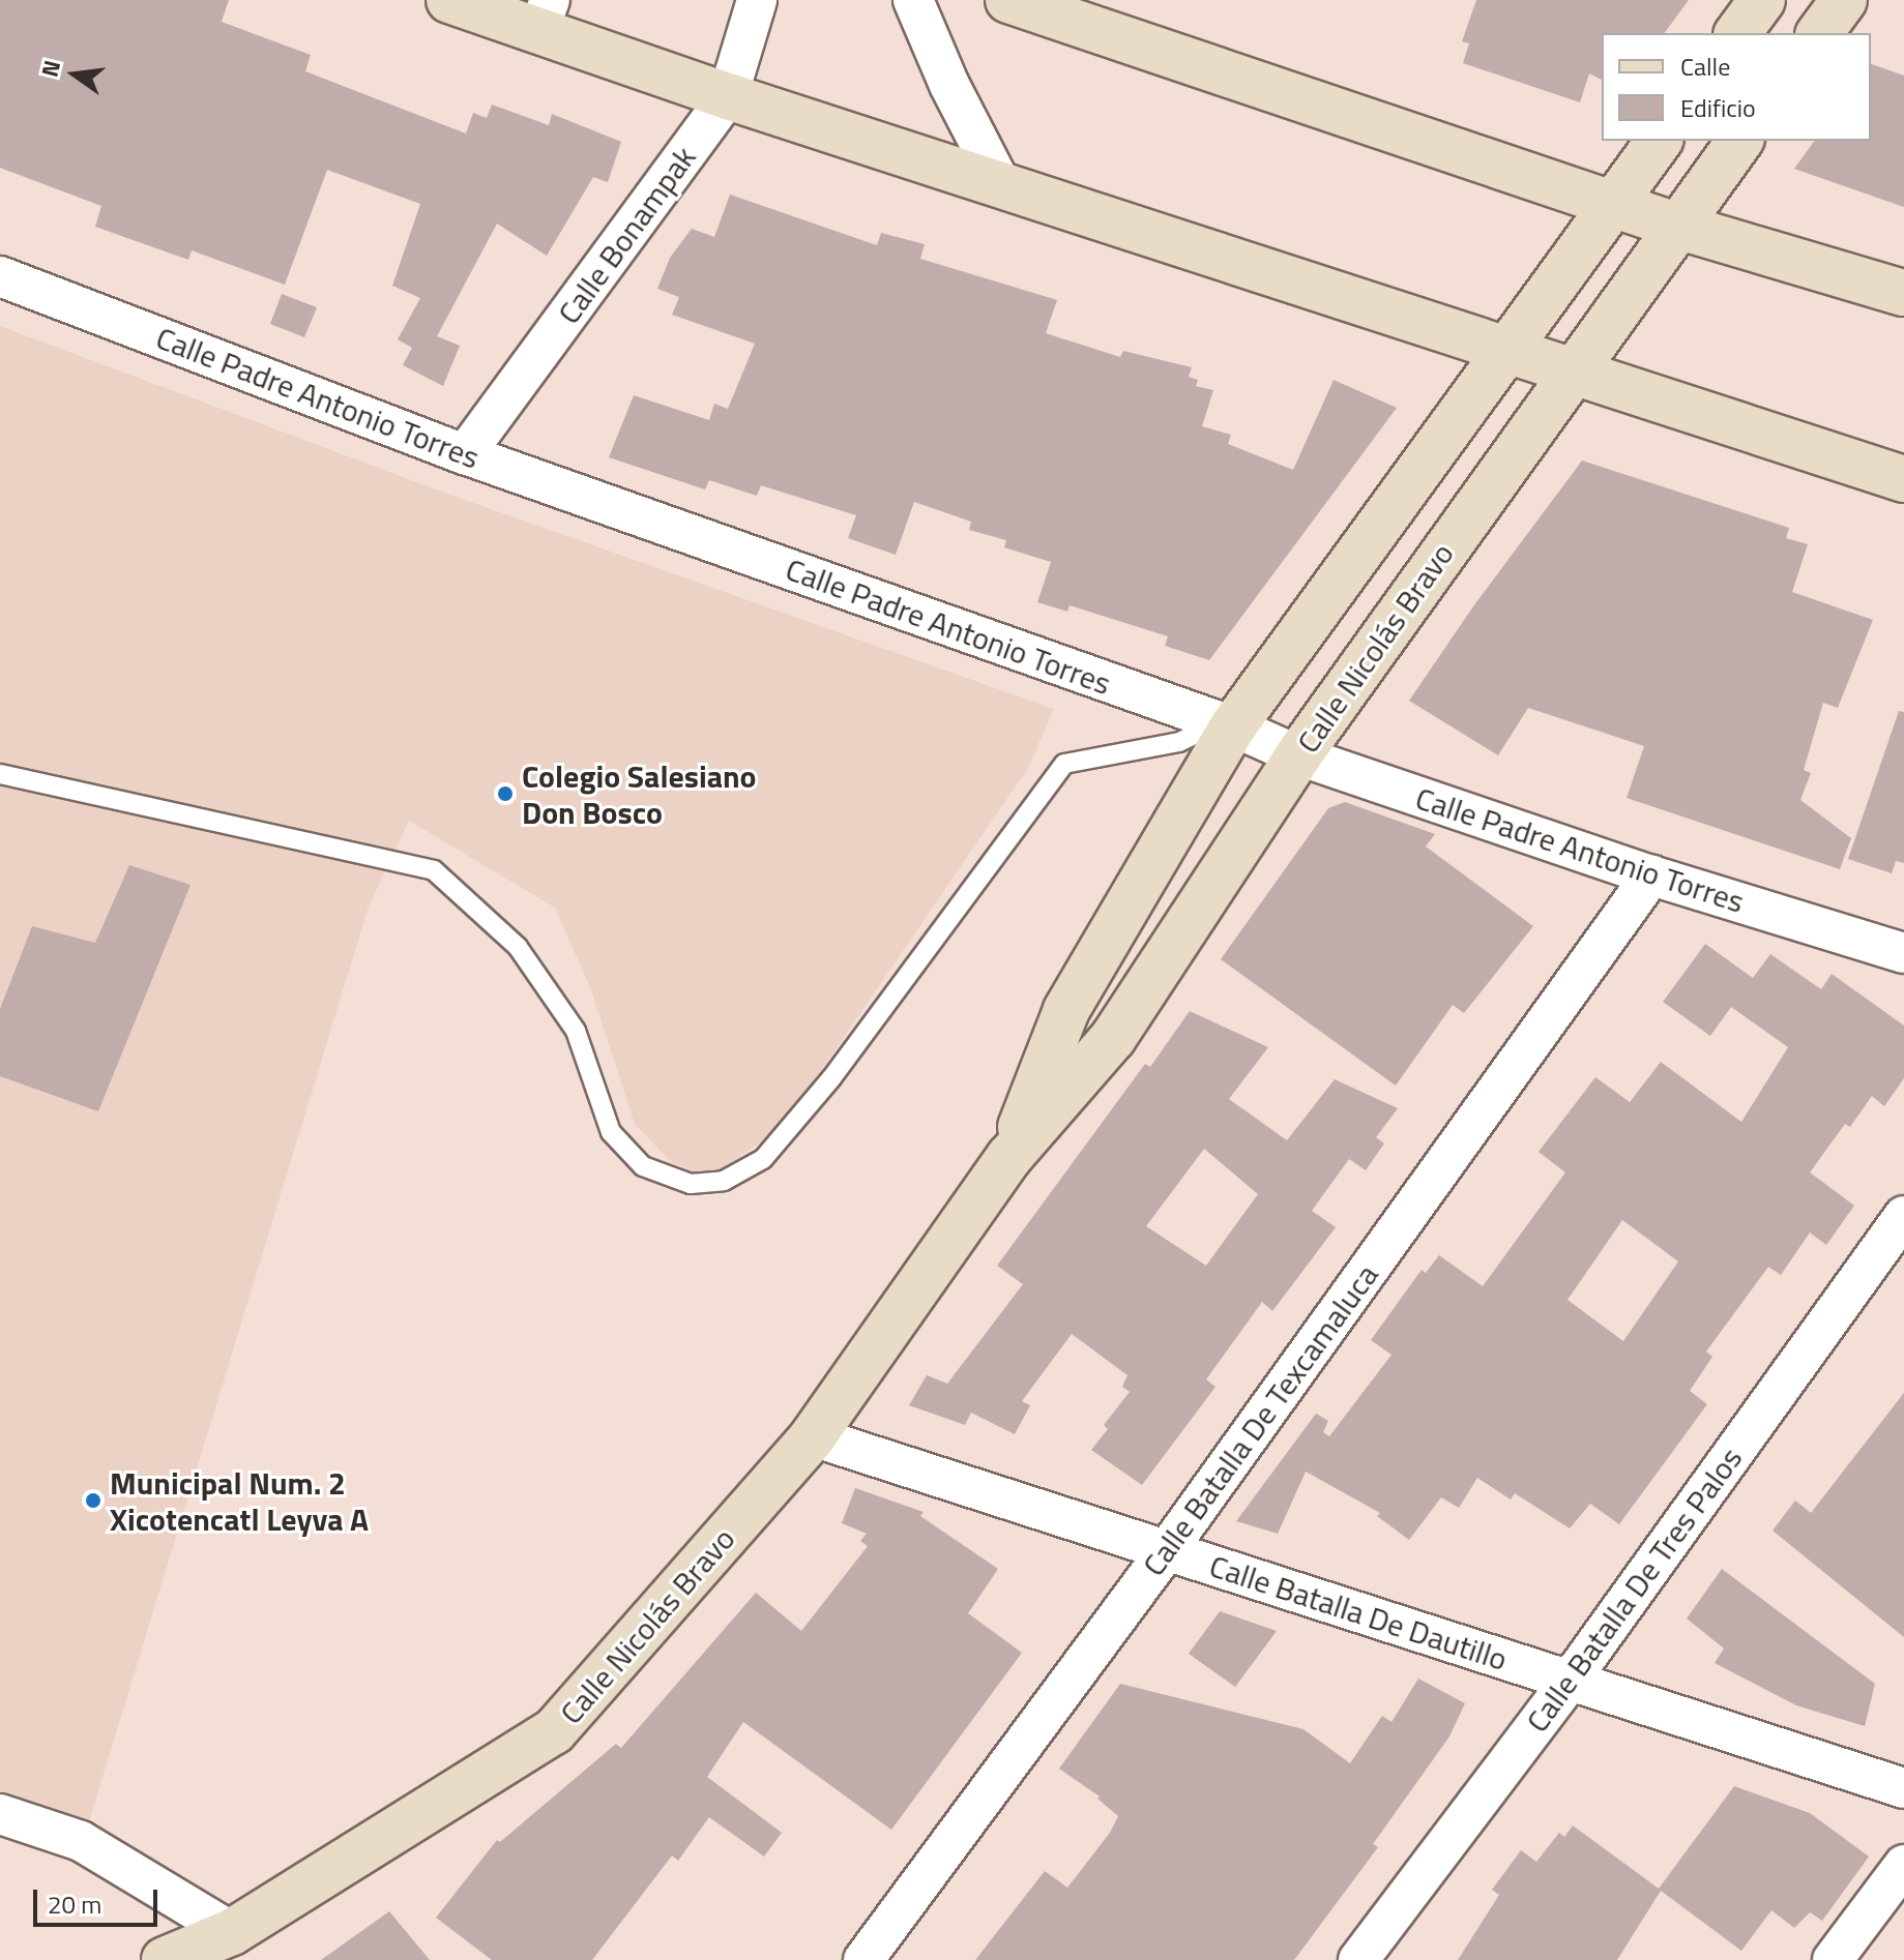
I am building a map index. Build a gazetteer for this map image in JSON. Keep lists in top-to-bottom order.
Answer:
{
  "streets": {
    "main road": ["Calle Nicolás Bravo"],
    "street": [
      "Calle Bonampak",
      "Calle Padre Antonio Torres",
      "Calle Batalla De Texcamaluca",
      "Calle Batalla De Tres Palos",
      "Calle Batalla De Dautillo"
    ]
  },
  "crossings": [
    ["Calle Bonampak", "Calle Padre Antonio Torres"],
    ["Calle Padre Antonio Torres", "Calle Nicolás Bravo"],
    ["Calle Padre Antonio Torres", "Calle Batalla De Texcamaluca"],
    ["Calle Nicolás Bravo", "Calle Batalla De Dautillo"],
    ["Calle Batalla De Texcamaluca", "Calle Batalla De Dautillo"],
    ["Calle Batalla De Tres Palos", "Calle Batalla De Dautillo"]
  ],
  "places": ["Colegio Salesiano Don Bosco", "Municipal Num. 2 Xicotencatl Leyva A"],
  "legend": ["Calle", "Edificio"],
  "scale_bar": "20 m",
  "north": "left"
}
